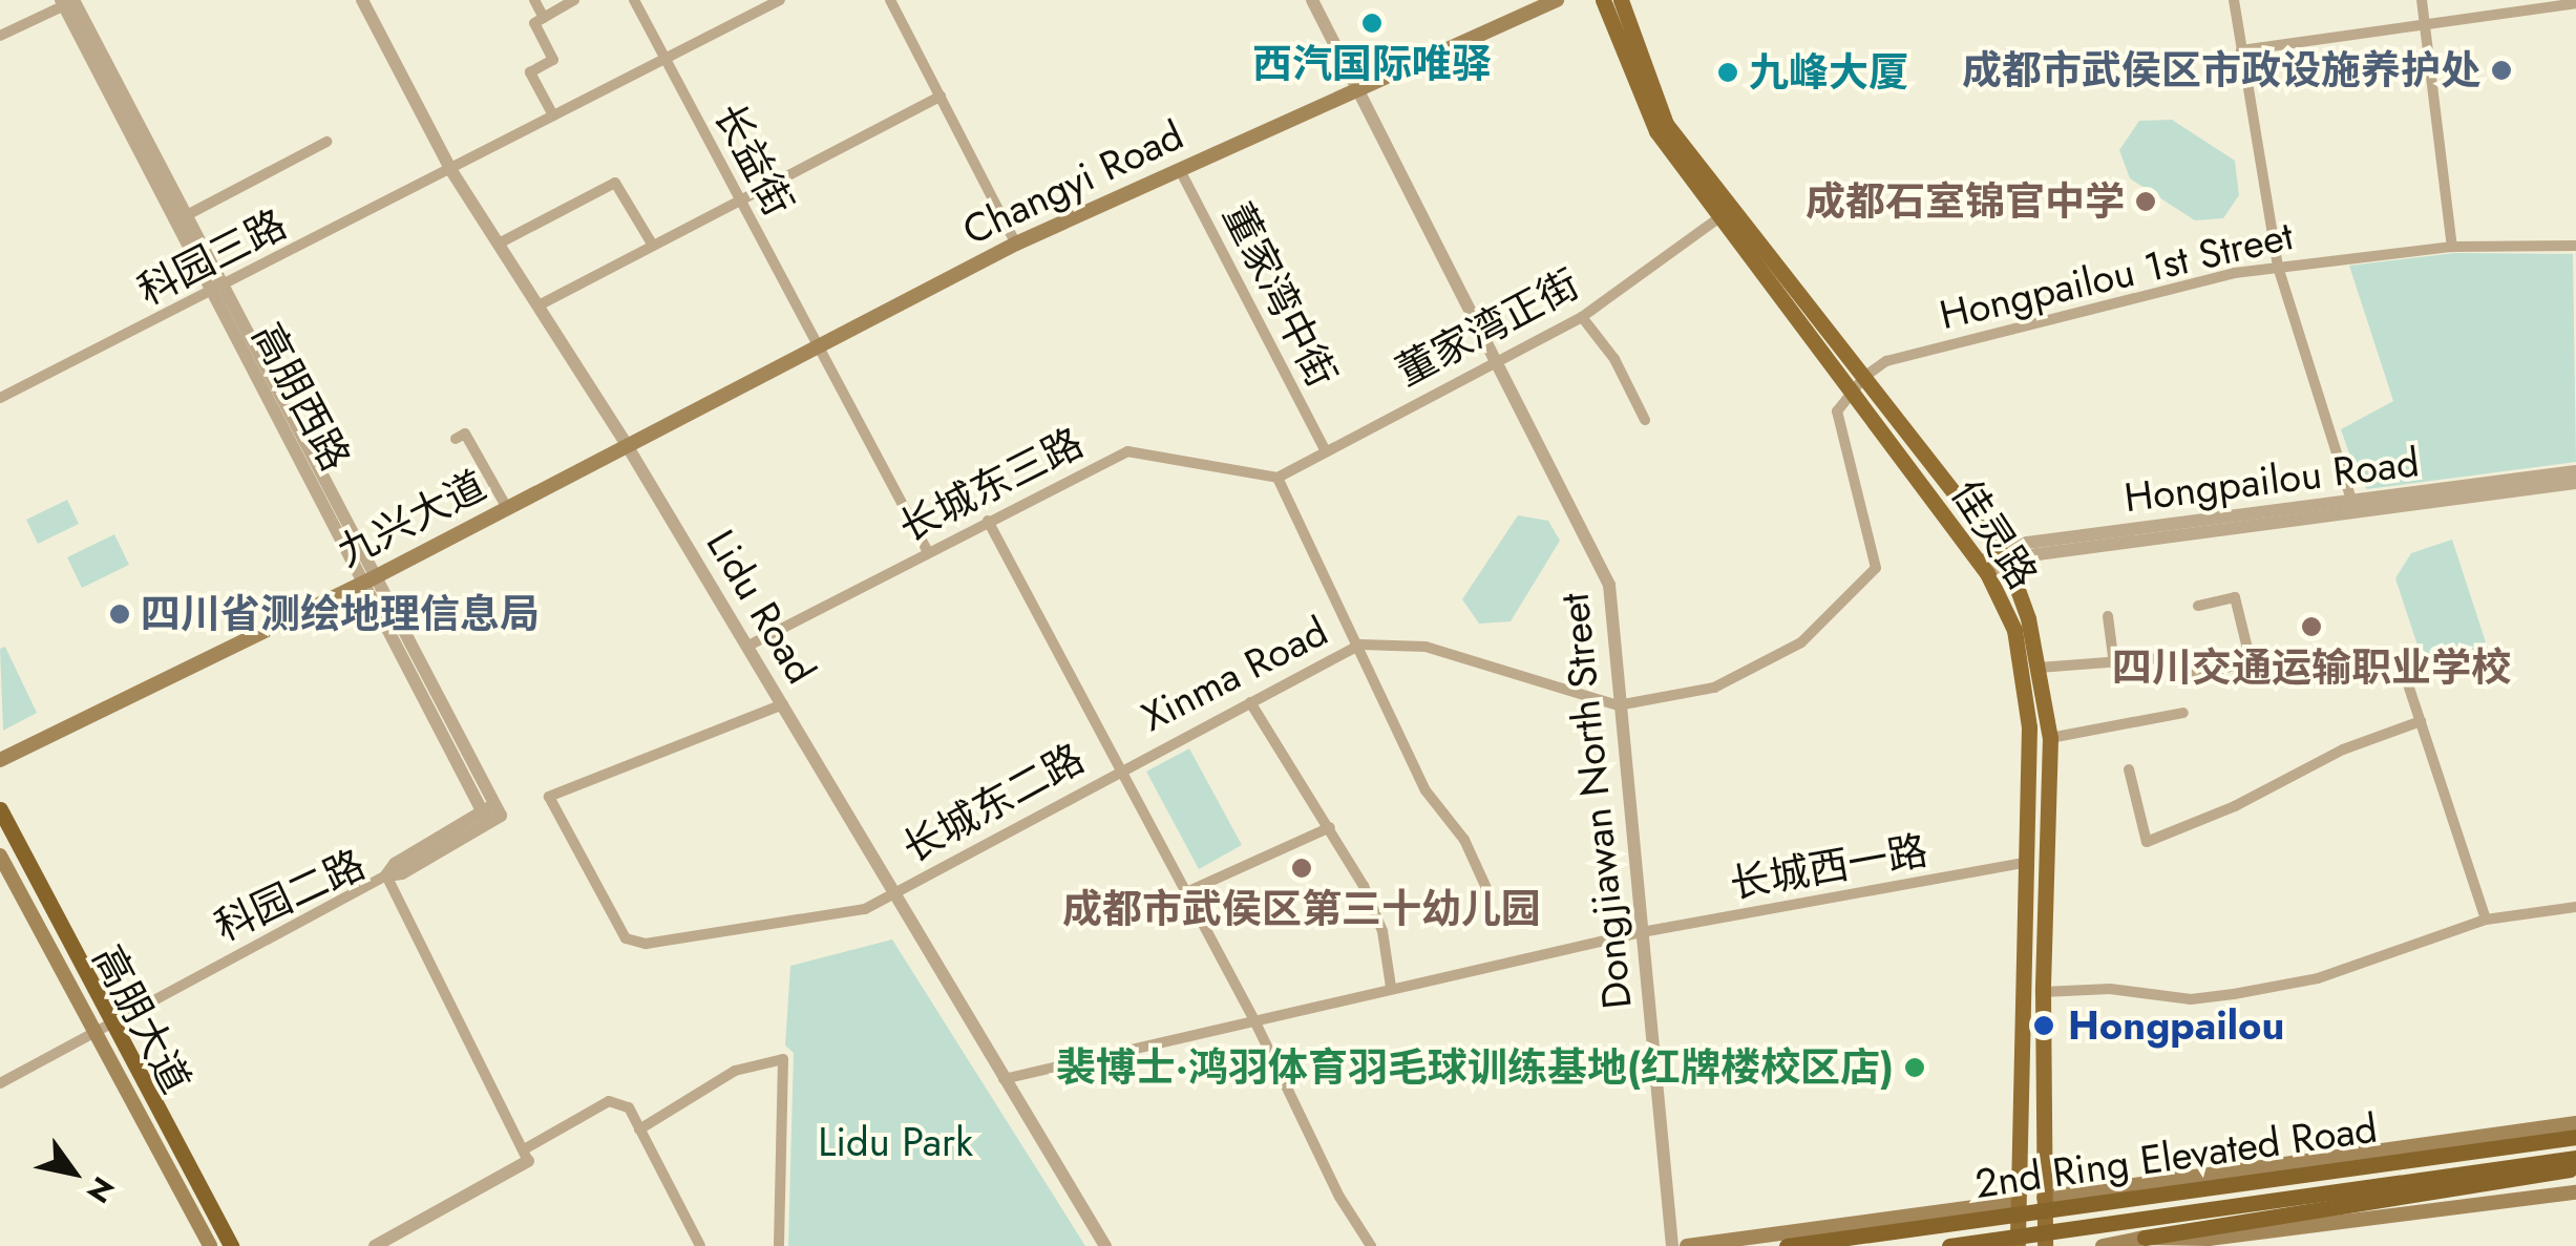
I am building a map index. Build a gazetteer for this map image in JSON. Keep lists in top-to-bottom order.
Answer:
{
  "streets": {
    "highway": ["2nd Ring Elevated Road"],
    "main road": [
      "Changyi Road",
      "九兴大道",
      "佳灵路",
      "高朋大道"
    ],
    "street": [
      "长益街",
      "科园三路",
      "Hongpailou 1st Street",
      "董家湾中街",
      "董家湾正街",
      "高朋西路",
      "Hongpailou Road",
      "长城东三路",
      "Lidu Road",
      "Xinma Road",
      "Dongjiawan North Street",
      "长城东二路",
      "长城西一路",
      "科园二路"
    ]
  },
  "crossings": [
    ["长益街", "Changyi Road"],
    ["长益街", "科园三路"],
    ["长益街", "长城东三路"],
    ["Changyi Road", "董家湾中街"],
    ["Changyi Road", "九兴大道"],
    ["Changyi Road", "Lidu Road"],
    ["Changyi Road", "Dongjiawan North Street"],
    ["科园三路", "高朋西路"],
    ["科园三路", "Lidu Road"],
    ["Hongpailou 1st Street", "佳灵路"],
    ["Hongpailou 1st Street", "Xinma Road"],
    ["董家湾中街", "董家湾正街"],
    ["董家湾正街", "长城东三路"],
    ["董家湾正街", "佳灵路"],
    ["董家湾正街", "Dongjiawan North Street"],
    ["高朋西路", "九兴大道"],
    ["高朋西路", "科园二路"],
    ["Hongpailou Road", "佳灵路"],
    ["长城东三路", "Lidu Road"],
    ["九兴大道", "Lidu Road"],
    ["佳灵路", "Xinma Road"],
    ["佳灵路", "长城西一路"],
    ["Lidu Road", "长城东二路"],
    ["Lidu Road", "长城西一路"],
    ["Xinma Road", "Dongjiawan North Street"],
    ["Xinma Road", "长城东二路"],
    ["Dongjiawan North Street", "长城西一路"],
    ["科园二路", "高朋大道"]
  ],
  "parks": ["Lidu Park"],
  "places": [
    "西汽国际唯驿",
    "成都市武侯区市政设施养护处",
    "九峰大厦",
    "成都石室锦官中学",
    "四川省测绘地理信息局",
    "四川交通运输职业学校",
    "成都市武侯区第三十幼儿园",
    "Hongpailou",
    "裴博士·鸿羽体育羽毛球训练基地(红牌楼校区店)"
  ],
  "north": "bottom right"
}
